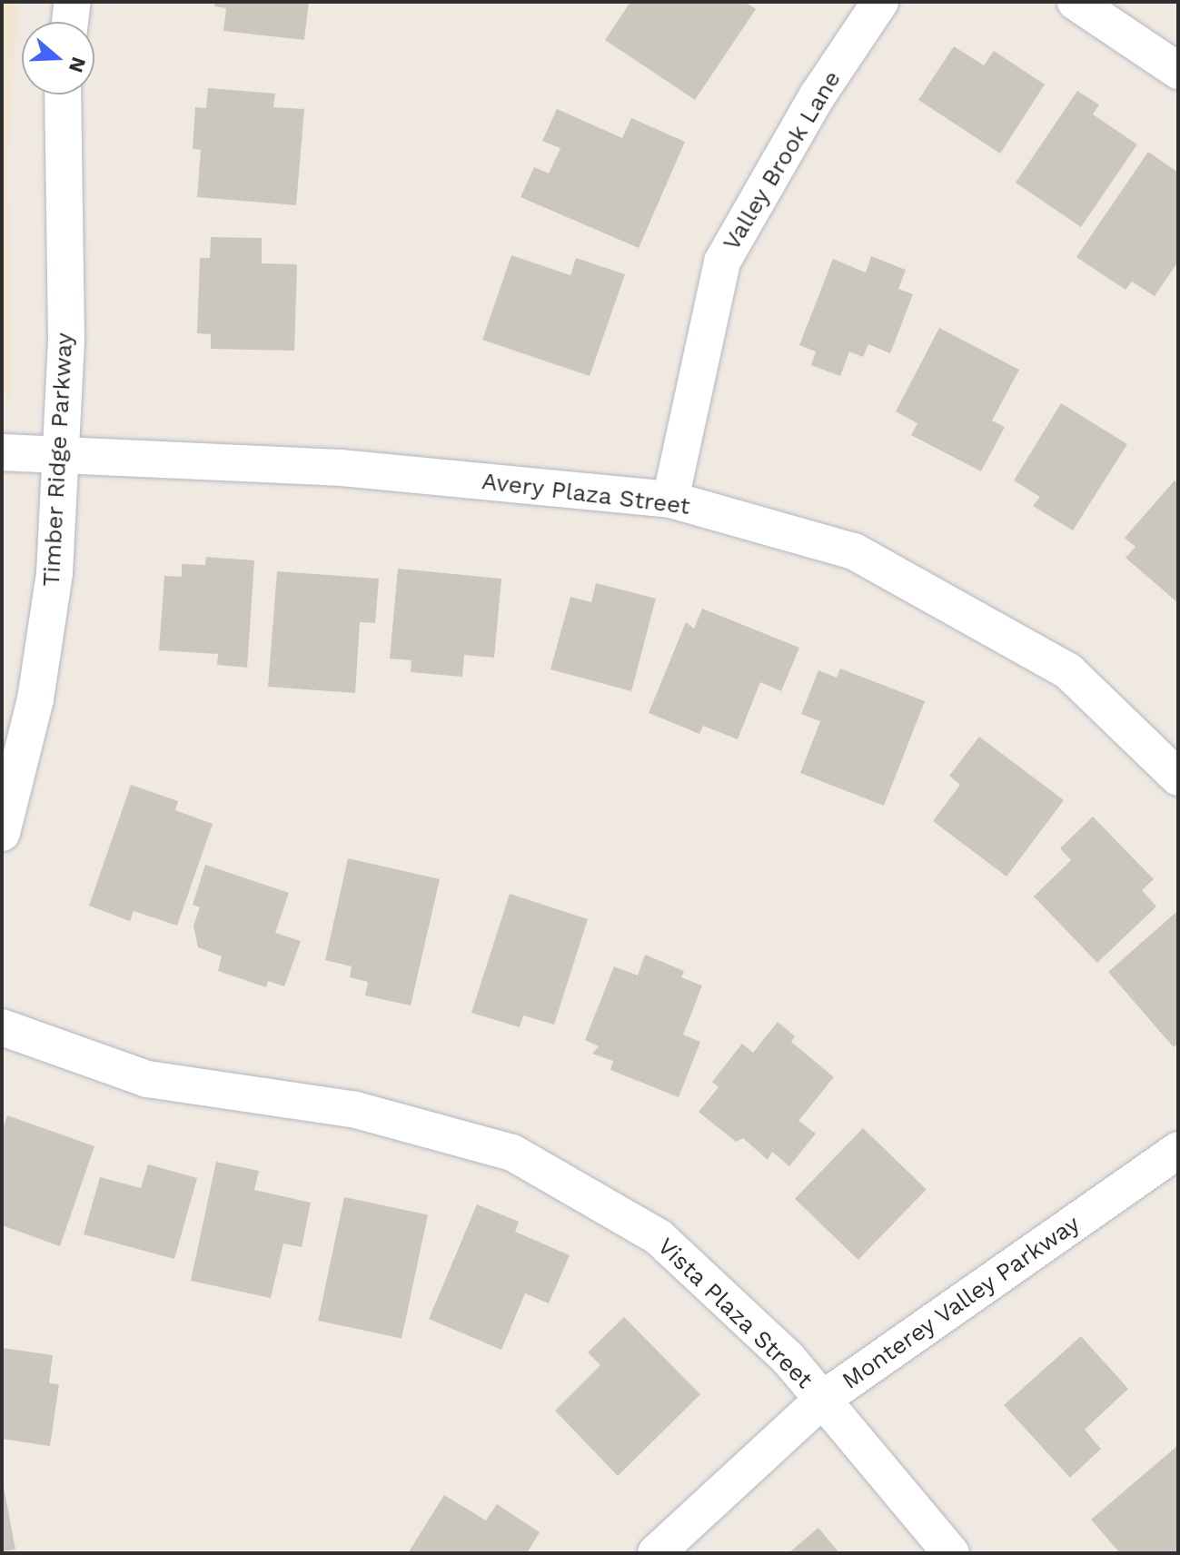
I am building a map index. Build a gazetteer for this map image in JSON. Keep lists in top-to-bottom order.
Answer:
{
  "streets": {
    "street": [
      "Valley Brook Lane",
      "Timber Ridge Parkway",
      "Avery Plaza Street",
      "Monterey Valley Parkway",
      "Vista Plaza Street"
    ]
  },
  "crossings": [
    ["Valley Brook Lane", "Avery Plaza Street"],
    ["Timber Ridge Parkway", "Avery Plaza Street"],
    ["Monterey Valley Parkway", "Vista Plaza Street"]
  ],
  "north": "right"
}
